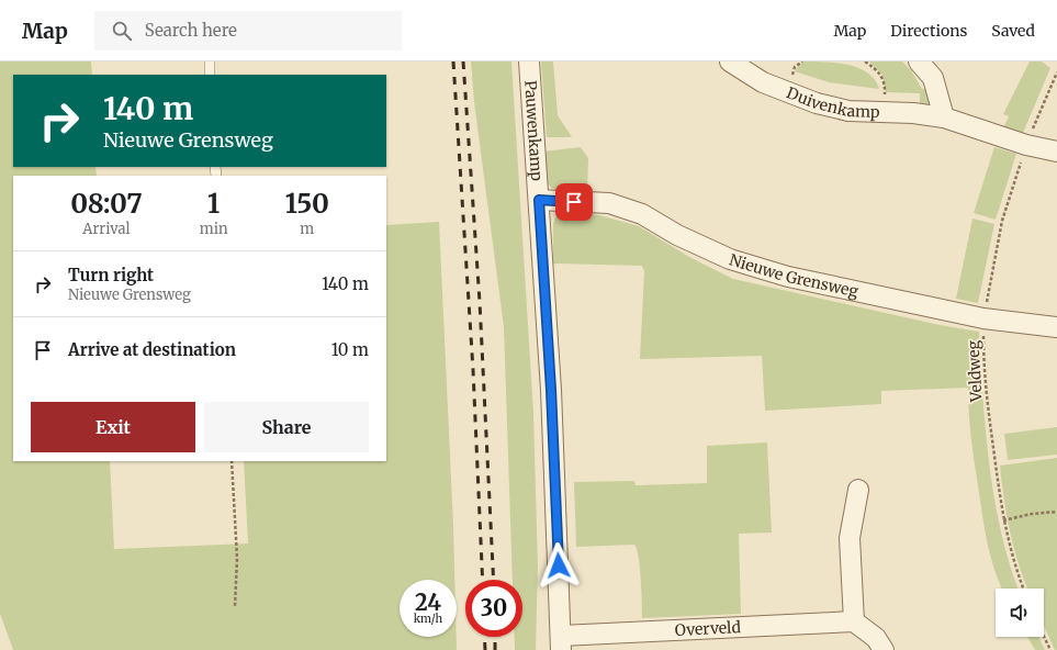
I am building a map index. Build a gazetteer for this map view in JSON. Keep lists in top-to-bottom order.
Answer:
{
  "streets": {
    "street": [
      "Duivenkamp",
      "Pauwenkamp",
      "Nieuwe Grensweg",
      "Overveld"
    ],
    "path": ["Veldweg"]
  },
  "crossings": [
    ["Duivenkamp", "Veldweg"],
    ["Pauwenkamp", "Nieuwe Grensweg"],
    ["Pauwenkamp", "Overveld"],
    ["Nieuwe Grensweg", "Veldweg"]
  ],
  "page": {
    "header": "Map",
    "search": "Search here",
    "nav": ["Map", "Directions", "Saved"],
    "turn": ["140 m", "Nieuwe Grensweg"],
    "eta": [
      "08:07",
      "Arrival",
      "1",
      "min",
      "150",
      "m"
    ],
    "list": [
      {
        "name": "Turn right",
        "note": "Nieuwe Grensweg",
        "value": "140 m"
      },
      {
        "name": "Arrive at destination",
        "value": "10 m"
      }
    ],
    "buttons": ["Exit", "Share"],
    "speed": "24 km/h",
    "limit": "30"
  }
}
